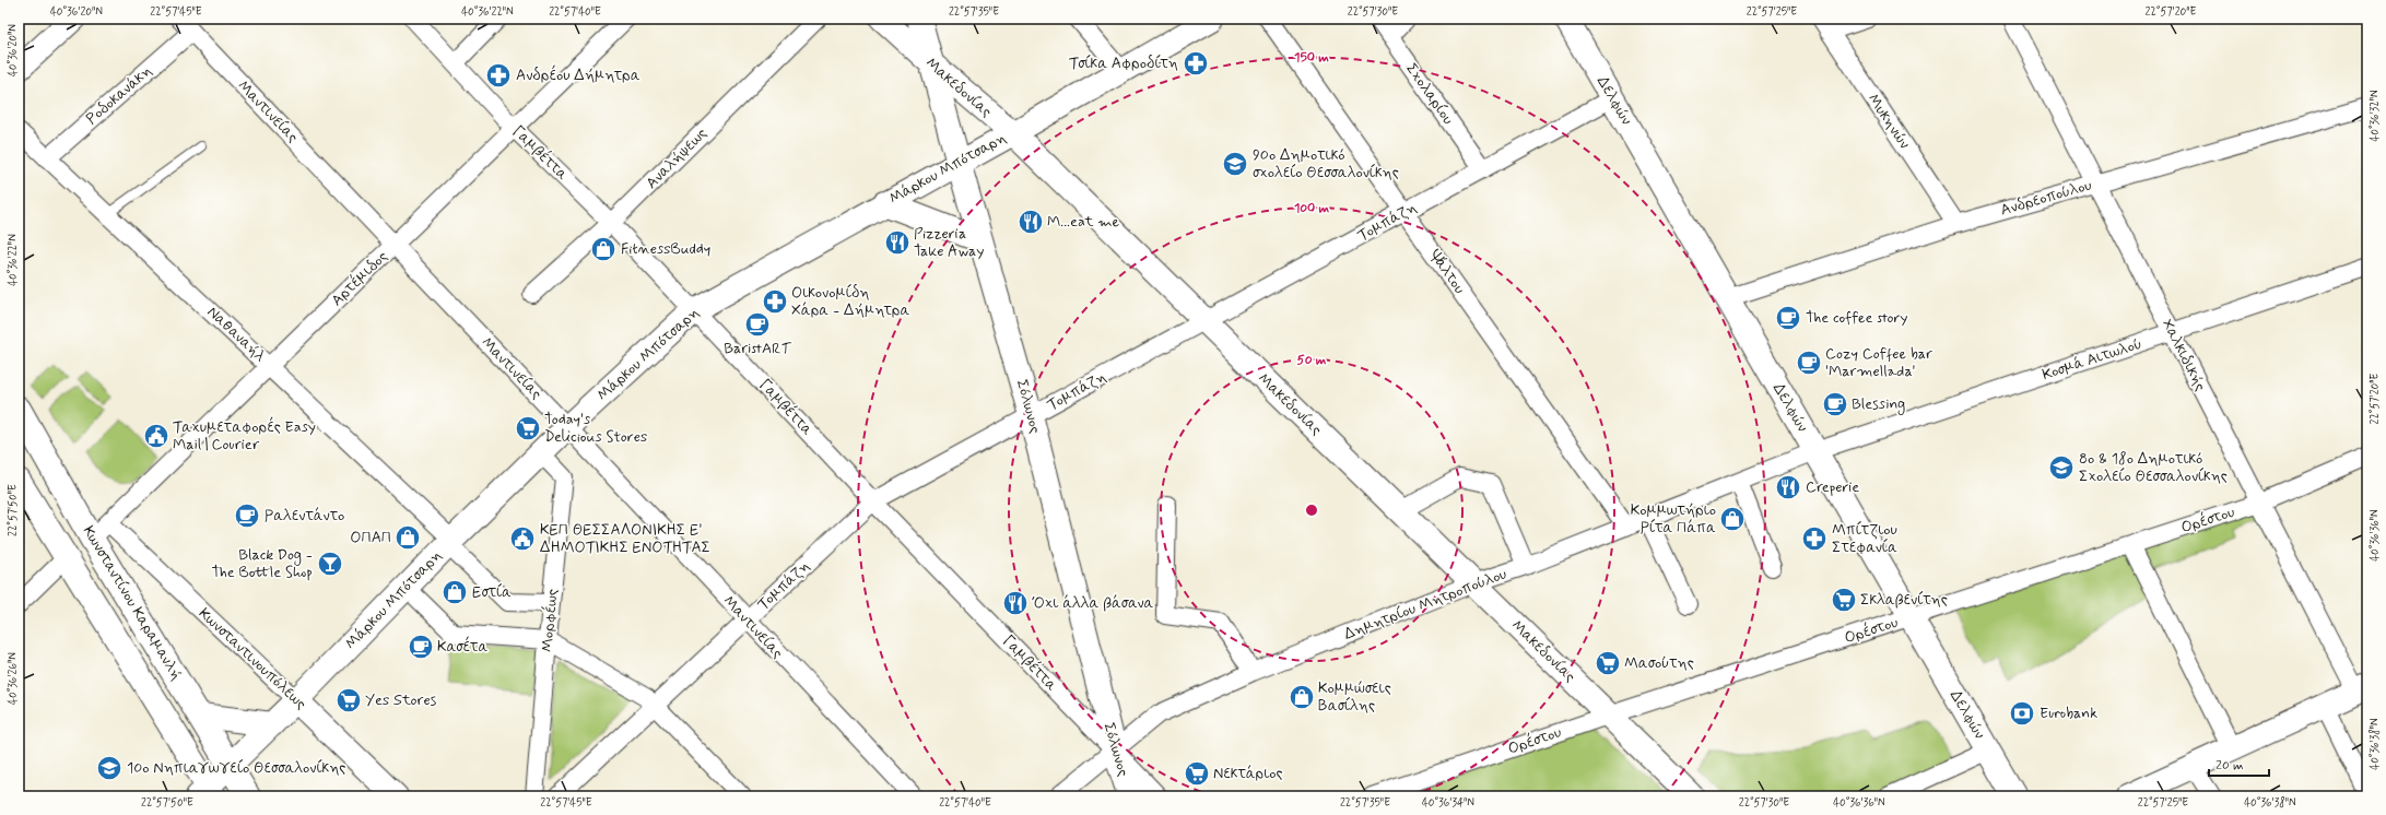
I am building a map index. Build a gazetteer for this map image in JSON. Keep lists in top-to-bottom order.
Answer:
{
  "streets": {
    "main road": [
      "Μακεδονίας",
      "Δελφών",
      "Μάρκου Μπότσαρη",
      "Σόλωνος",
      "Κωνσταντίνου Καραμανλή",
      "Κωνσταντινουπόλεως"
    ],
    "street": [
      "Σχολαρίου",
      "Ροδοκανάκη",
      "Μαντινείας",
      "Μυκηνών",
      "Γαμβέττα",
      "Αναλήψεως",
      "Ανδρεοπούλου",
      "Τομπάζη",
      "Ψάλτου",
      "Αρτέμιδος",
      "Ναθαναήλ",
      "Χαλκιδικής",
      "Κοσμά Αιτωλού",
      "Ορέστου",
      "Δημητρίου Μητροπούλου",
      "Μορφέως"
    ]
  },
  "crossings": [
    ["Μακεδονίας", "Μάρκου Μπότσαρη"],
    ["Μακεδονίας", "Τομπάζη"],
    ["Μακεδονίας", "Σόλωνος"],
    ["Μακεδονίας", "Ορέστου"],
    ["Μακεδονίας", "Δημητρίου Μητροπούλου"],
    ["Σχολαρίου", "Τομπάζη"],
    ["Ροδοκανάκη", "Μαντινείας"],
    ["Ροδοκανάκη", "Ναθαναήλ"],
    ["Δελφών", "Ανδρεοπούλου"],
    ["Δελφών", "Τομπάζη"],
    ["Δελφών", "Κοσμά Αιτωλού"],
    ["Δελφών", "Ορέστου"],
    ["Δελφών", "Δημητρίου Μητροπούλου"],
    ["Μαντινείας", "Μάρκου Μπότσαρη"],
    ["Μαντινείας", "Τομπάζη"],
    ["Μαντινείας", "Αρτέμιδος"],
    ["Μυκηνών", "Ανδρεοπούλου"],
    ["Γαμβέττα", "Αναλήψεως"],
    ["Γαμβέττα", "Μάρκου Μπότσαρη"],
    ["Γαμβέττα", "Τομπάζη"],
    ["Γαμβέττα", "Αρτέμιδος"],
    ["Γαμβέττα", "Σόλωνος"],
    ["Γαμβέττα", "Δημητρίου Μητροπούλου"],
    ["Μάρκου Μπότσαρη", "Ναθαναήλ"],
    ["Μάρκου Μπότσαρη", "Σόλωνος"],
    ["Μάρκου Μπότσαρη", "Κωνσταντίνου Καραμανλή"],
    ["Μάρκου Μπότσαρη", "Μορφέως"],
    ["Μάρκου Μπότσαρη", "Κωνσταντινουπόλεως"],
    ["Ανδρεοπούλου", "Χαλκιδικής"],
    ["Τομπάζη", "Ψάλτου"],
    ["Τομπάζη", "Σόλωνος"],
    ["Ψάλτου", "Δημητρίου Μητροπούλου"],
    ["Αρτέμιδος", "Ναθαναήλ"],
    ["Αρτέμιδος", "Κωνσταντίνου Καραμανλή"],
    ["Αρτέμιδος", "Κωνσταντινουπόλεως"],
    ["Ναθαναήλ", "Μορφέως"],
    ["Χαλκιδικής", "Κοσμά Αιτωλού"],
    ["Χαλκιδικής", "Ορέστου"],
    ["Κοσμά Αιτωλού", "Δημητρίου Μητροπούλου"],
    ["Σόλωνος", "Δημητρίου Μητροπούλου"],
    ["Κωνσταντίνου Καραμανλή", "Κωνσταντινουπόλεως"]
  ],
  "places": {
    "pharmacy": [
      "Τσίκα Αφροδίτη",
      "Ανδρέου Δήμητρα",
      "Οικονομίδη Χάρα - Δήμητρα",
      "Μπίτζιου Στεφανία"
    ],
    "school or university": ["90ο Δημοτικό σχολείο Θεσσαλονίκης", "8ο & 18ο Δημοτικό Σχολείο Θεσσαλονίκης", "10ο Νηπιαγωγείο Θεσσαλονίκης"],
    "restaurant": [
      "M...eat me",
      "Pizzeria Take Away",
      "Creperie",
      "Όχι άλλα βάσανα"
    ],
    "shop": [
      "FitnessBuddy",
      "Κομμωτήριο Ρίτα Πάπα",
      "ΟΠΑΠ",
      "Εστία",
      "Κομμώσεις Βασίλης"
    ],
    "cafe": [
      "The coffee story",
      "BaristART",
      "Cozy Coffee bar 'Marmellada'",
      "Blessing",
      "Ραλεντάντο",
      "Κασέτα"
    ],
    "supermarket": [
      "Today's Delicious Stores",
      "Σκλαβενίτης",
      "Μασούτης",
      "Yes Stores",
      "Νεκτάριος"
    ],
    "public building": ["Ταχυμεταφορές Easy Mail | Courier", "ΚΕΠ ΘΕΣΣΑΛΟΝΙΚΗΣ Ε' ΔΗΜΟΤΙΚΗΣ ΕΝΟΤΗΤΑΣ"],
    "bar": ["Black Dog - The Bottle Shop"],
    "bank": ["Eurobank"]
  },
  "scale_bar": "20 m",
  "coordinates": [
    "40°36'20\"N",
    "22°57'45\"E",
    "40°36'22\"N",
    "22°57'40\"E",
    "22°57'35\"E",
    "22°57'30\"E",
    "22°57'25\"E",
    "22°57'20\"E",
    "40°36'32\"N",
    "22°57'50\"E",
    "40°36'36\"N",
    "40°36'26\"N",
    "40°36'38\"N",
    "40°36'34\"N"
  ],
  "rings": ["150 m", "100 m", "50 m"]
}
